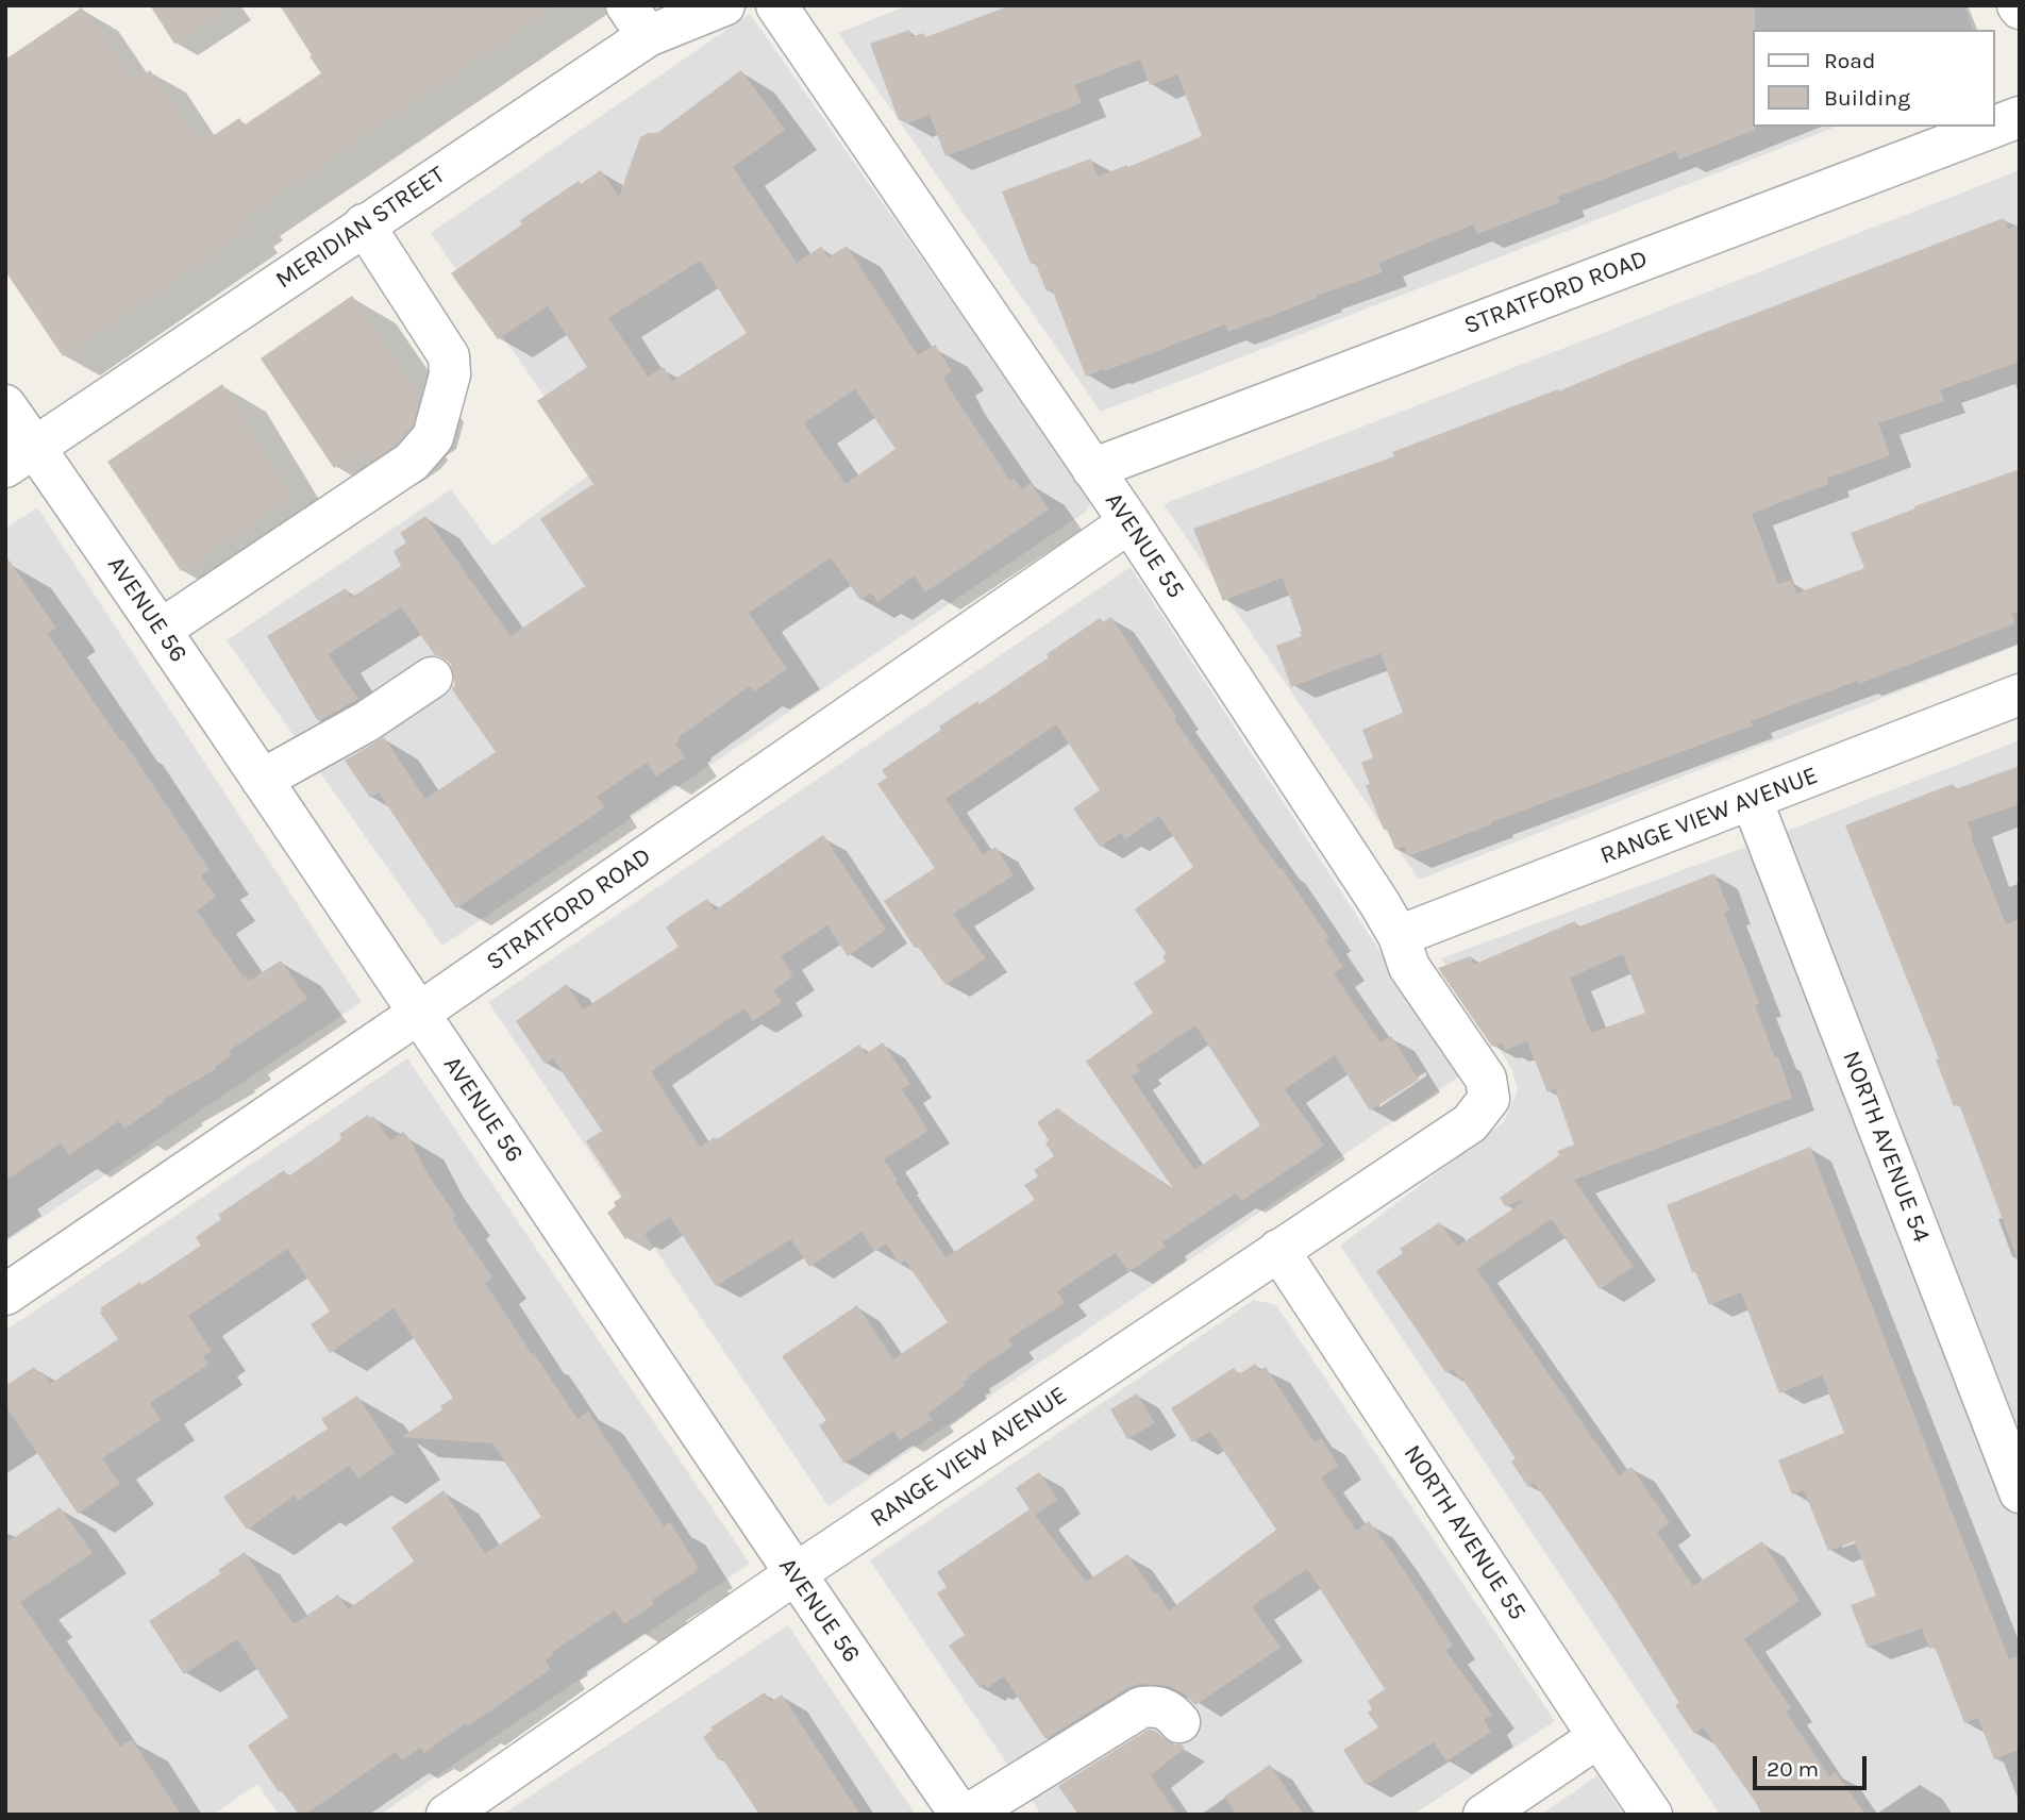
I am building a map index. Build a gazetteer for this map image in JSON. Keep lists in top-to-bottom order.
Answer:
{
  "streets": {
    "street": [
      "MERIDIAN STREET",
      "STRATFORD ROAD",
      "AVENUE 55",
      "AVENUE 56",
      "RANGE VIEW AVENUE",
      "NORTH AVENUE 54",
      "NORTH AVENUE 55"
    ]
  },
  "crossings": [
    ["MERIDIAN STREET", "AVENUE 56"],
    ["STRATFORD ROAD", "AVENUE 55"],
    ["STRATFORD ROAD", "AVENUE 56"],
    ["AVENUE 55", "RANGE VIEW AVENUE"],
    ["AVENUE 56", "RANGE VIEW AVENUE"],
    ["RANGE VIEW AVENUE", "NORTH AVENUE 54"],
    ["RANGE VIEW AVENUE", "NORTH AVENUE 55"]
  ],
  "legend": ["Road", "Building"],
  "scale_bar": "20 m"
}
